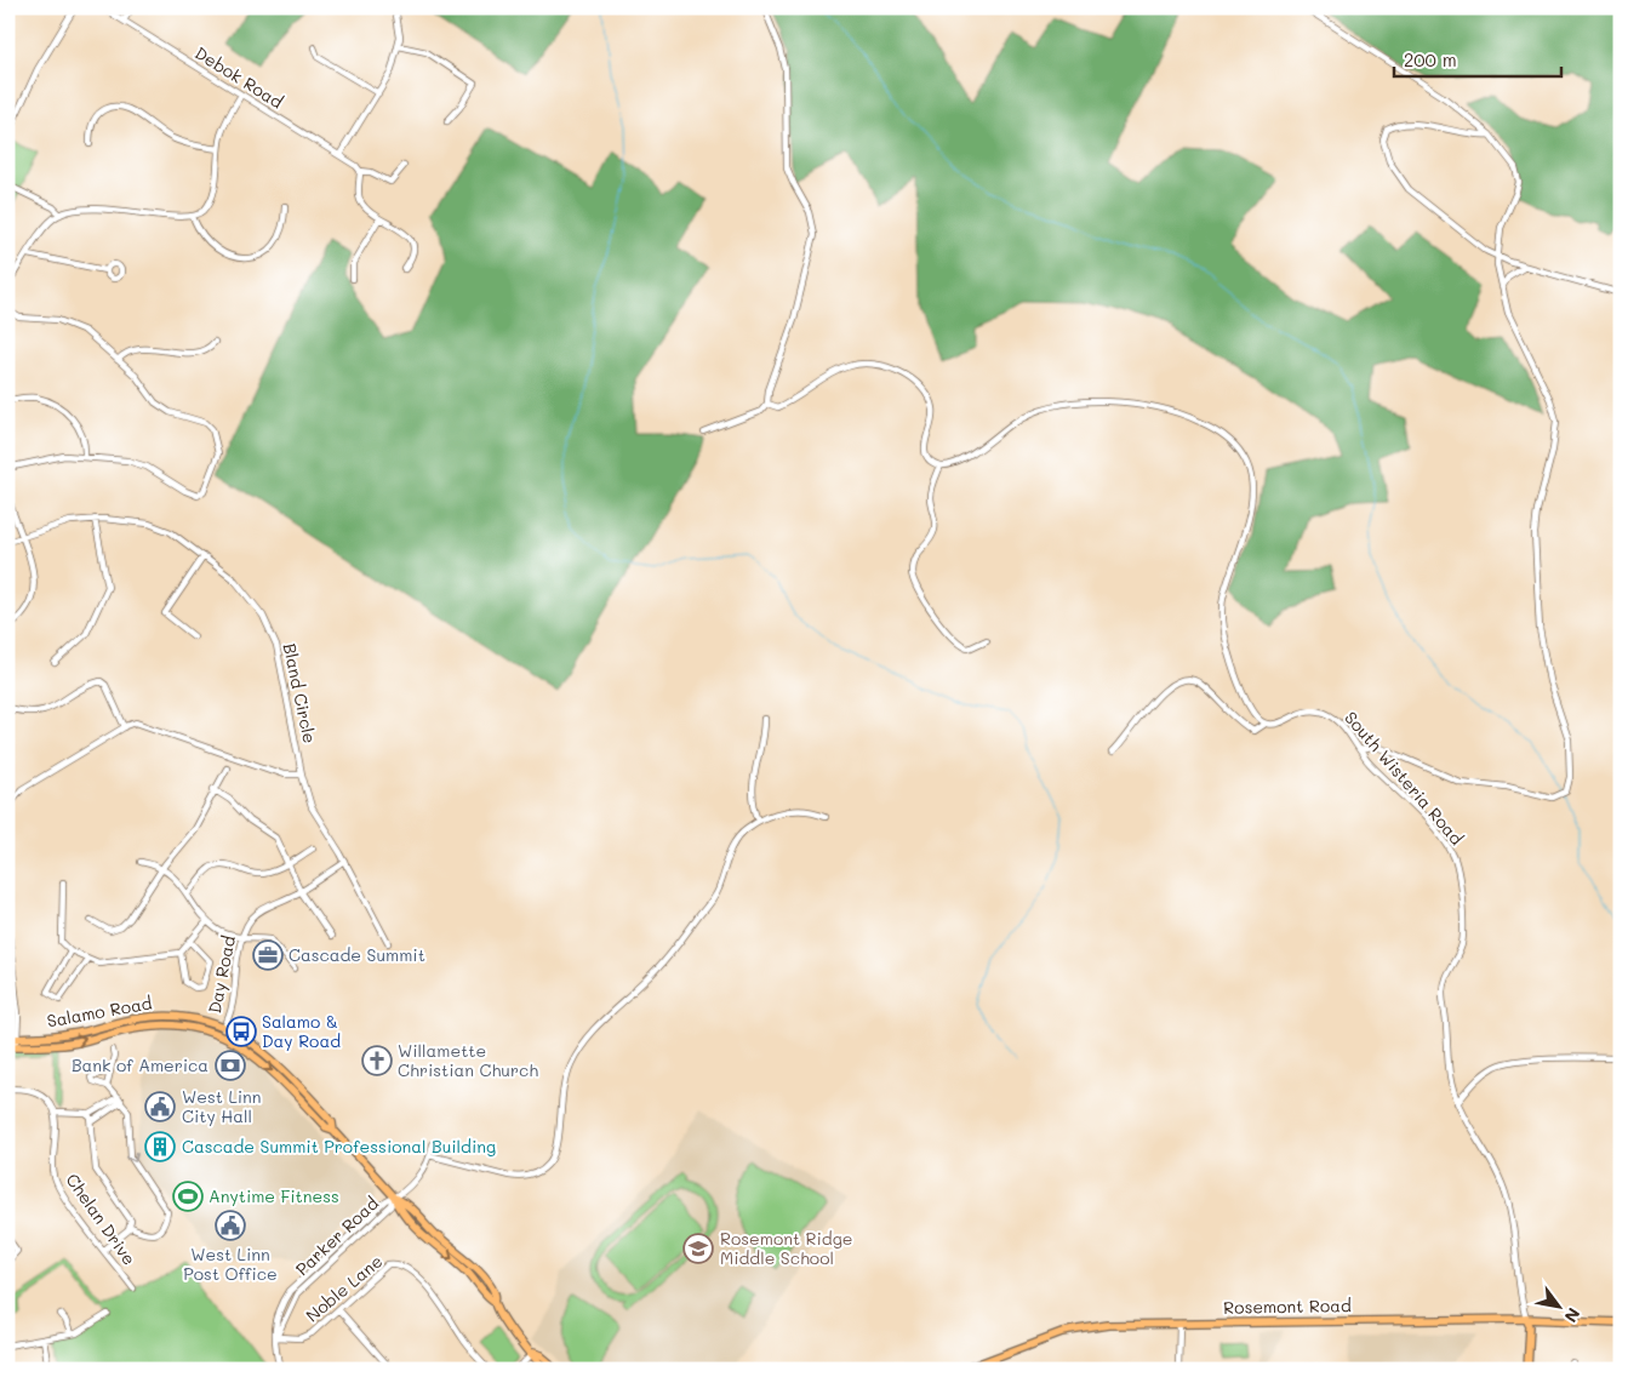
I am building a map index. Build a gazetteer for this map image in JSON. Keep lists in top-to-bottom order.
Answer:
{
  "streets": {
    "main road": ["Salamo Road", "Rosemont Road"],
    "street": [
      "Debok Road",
      "Bland Circle",
      "South Wisteria Road",
      "Day Road",
      "Chelan Drive",
      "Parker Road",
      "Noble Lane"
    ]
  },
  "crossings": [
    ["Bland Circle", "Day Road"],
    ["South Wisteria Road", "Rosemont Road"],
    ["Day Road", "Salamo Road"],
    ["Salamo Road", "Parker Road"],
    ["Parker Road", "Noble Lane"]
  ],
  "places": {
    "office": ["Cascade Summit"],
    "bus stop": ["Salamo & Day Road"],
    "church": ["Willamette Christian Church"],
    "bank": ["Bank of America"],
    "public building": ["West Linn City Hall", "West Linn Post Office"],
    "building": ["Cascade Summit Professional Building"],
    "sports": ["Anytime Fitness"],
    "school or university": ["Rosemont Ridge Middle School"]
  },
  "scale_bar": "200 m",
  "north": "bottom right"
}
